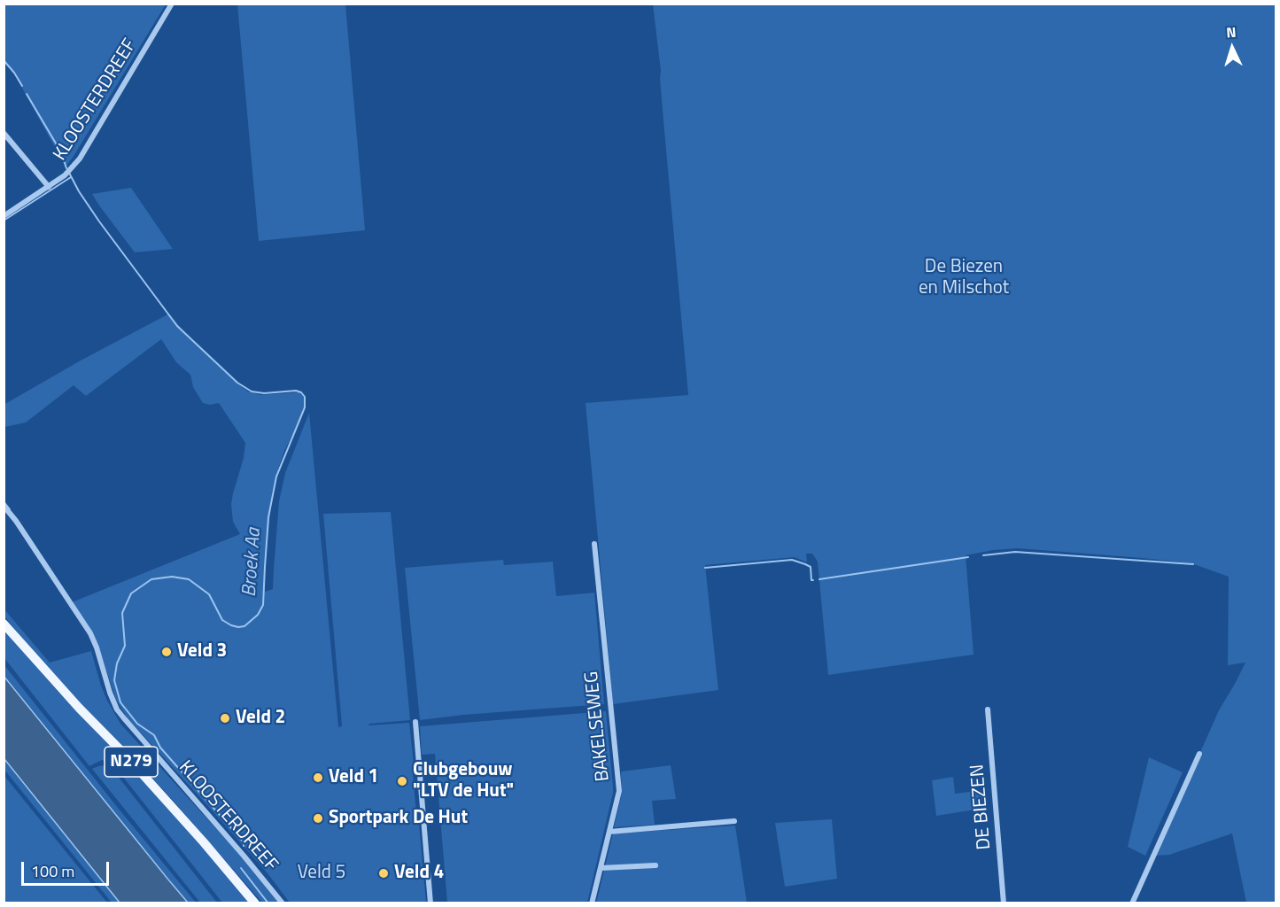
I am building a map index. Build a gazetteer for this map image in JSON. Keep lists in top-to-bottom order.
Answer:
{
  "streets": {
    "main road": ["N279"],
    "street": ["KLOOSTERDREEF", "BAKELSEWEG", "DE BIEZEN"]
  },
  "water": ["Broek Aa"],
  "parks": ["De Biezen en Milschot", "Veld 5"],
  "places": [
    "Veld 3",
    "Veld 2",
    "Veld 1",
    "Clubgebouw \"LTV de Hut\"",
    "Sportpark De Hut",
    "Veld 4"
  ],
  "scale_bar": "100 m",
  "north": "top"
}
